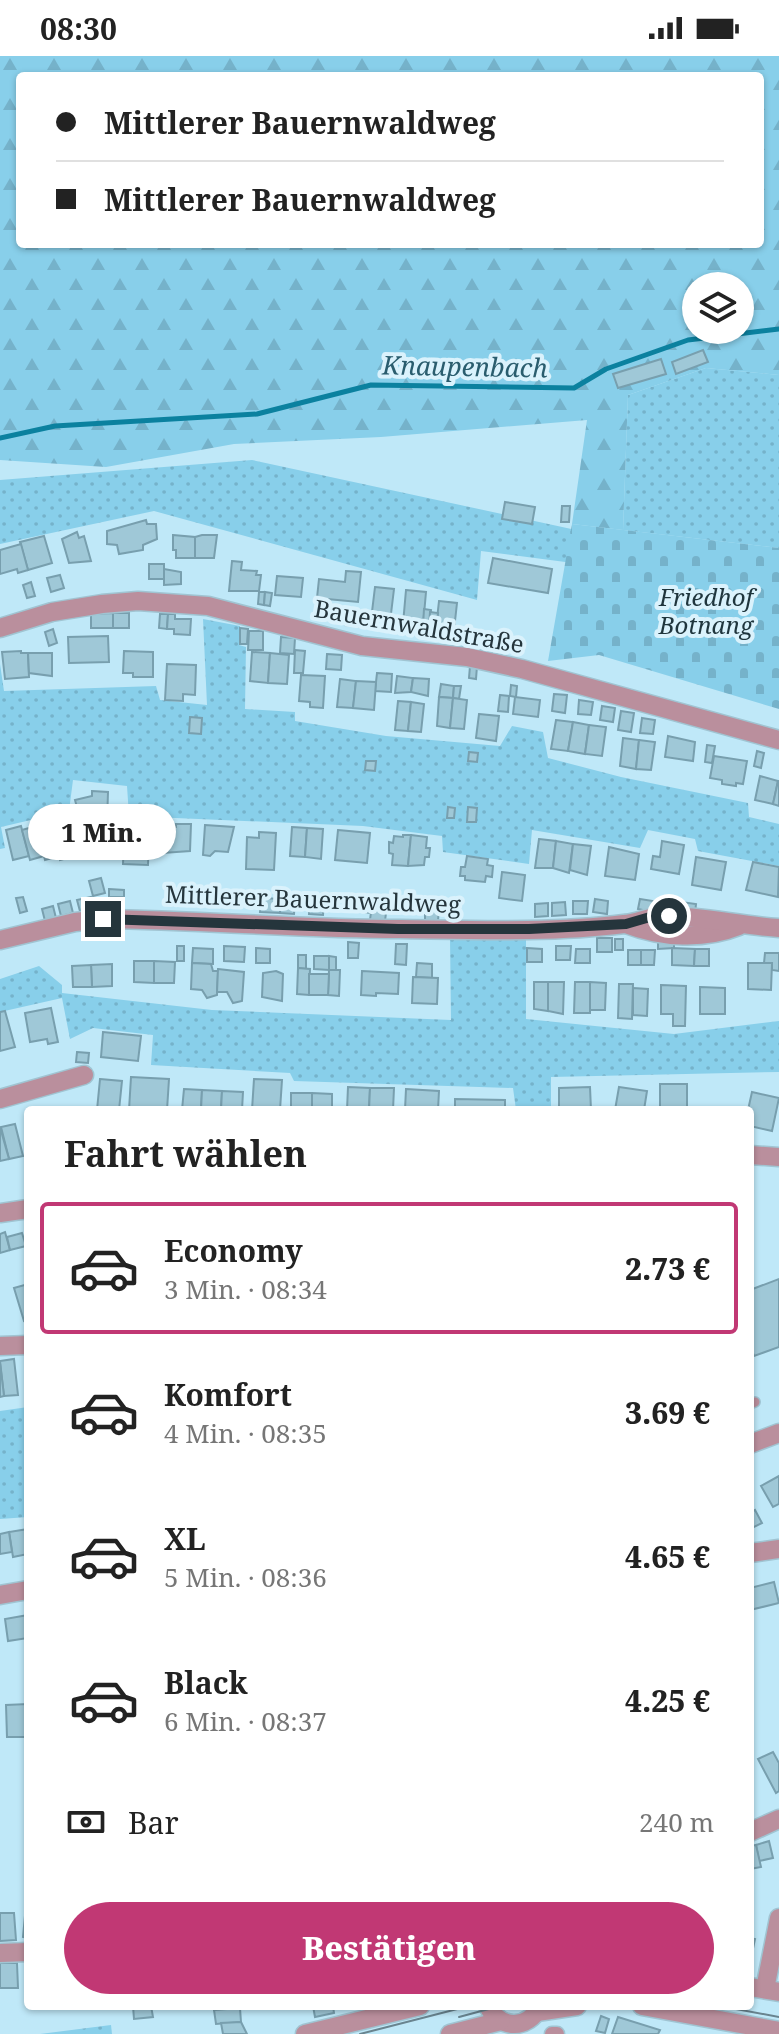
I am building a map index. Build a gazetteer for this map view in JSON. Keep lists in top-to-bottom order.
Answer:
{
  "streets": {
    "street": ["Bauernwaldstraße", "Mittlerer Bauernwaldweg"]
  },
  "water": ["Knaupenbach"],
  "parks": ["Friedhof Botnang"],
  "page": {
    "status": "08:30",
    "banner": ["Mittlerer Bauernwaldweg", "Mittlerer Bauernwaldweg"],
    "bubble": "1 Min.",
    "heading": "Fahrt wählen",
    "list": [
      {
        "name": "Economy",
        "note": "3 Min. · 08:34",
        "value": "2.73 €"
      },
      {
        "name": "Komfort",
        "note": "4 Min. · 08:35",
        "value": "3.69 €"
      },
      {
        "name": "XL",
        "note": "5 Min. · 08:36",
        "value": "4.65 €"
      },
      {
        "name": "Black",
        "note": "6 Min. · 08:37",
        "value": "4.25 €"
      }
    ],
    "pay": ["Bar", "240 m"],
    "buttons": "Bestätigen"
  }
}
